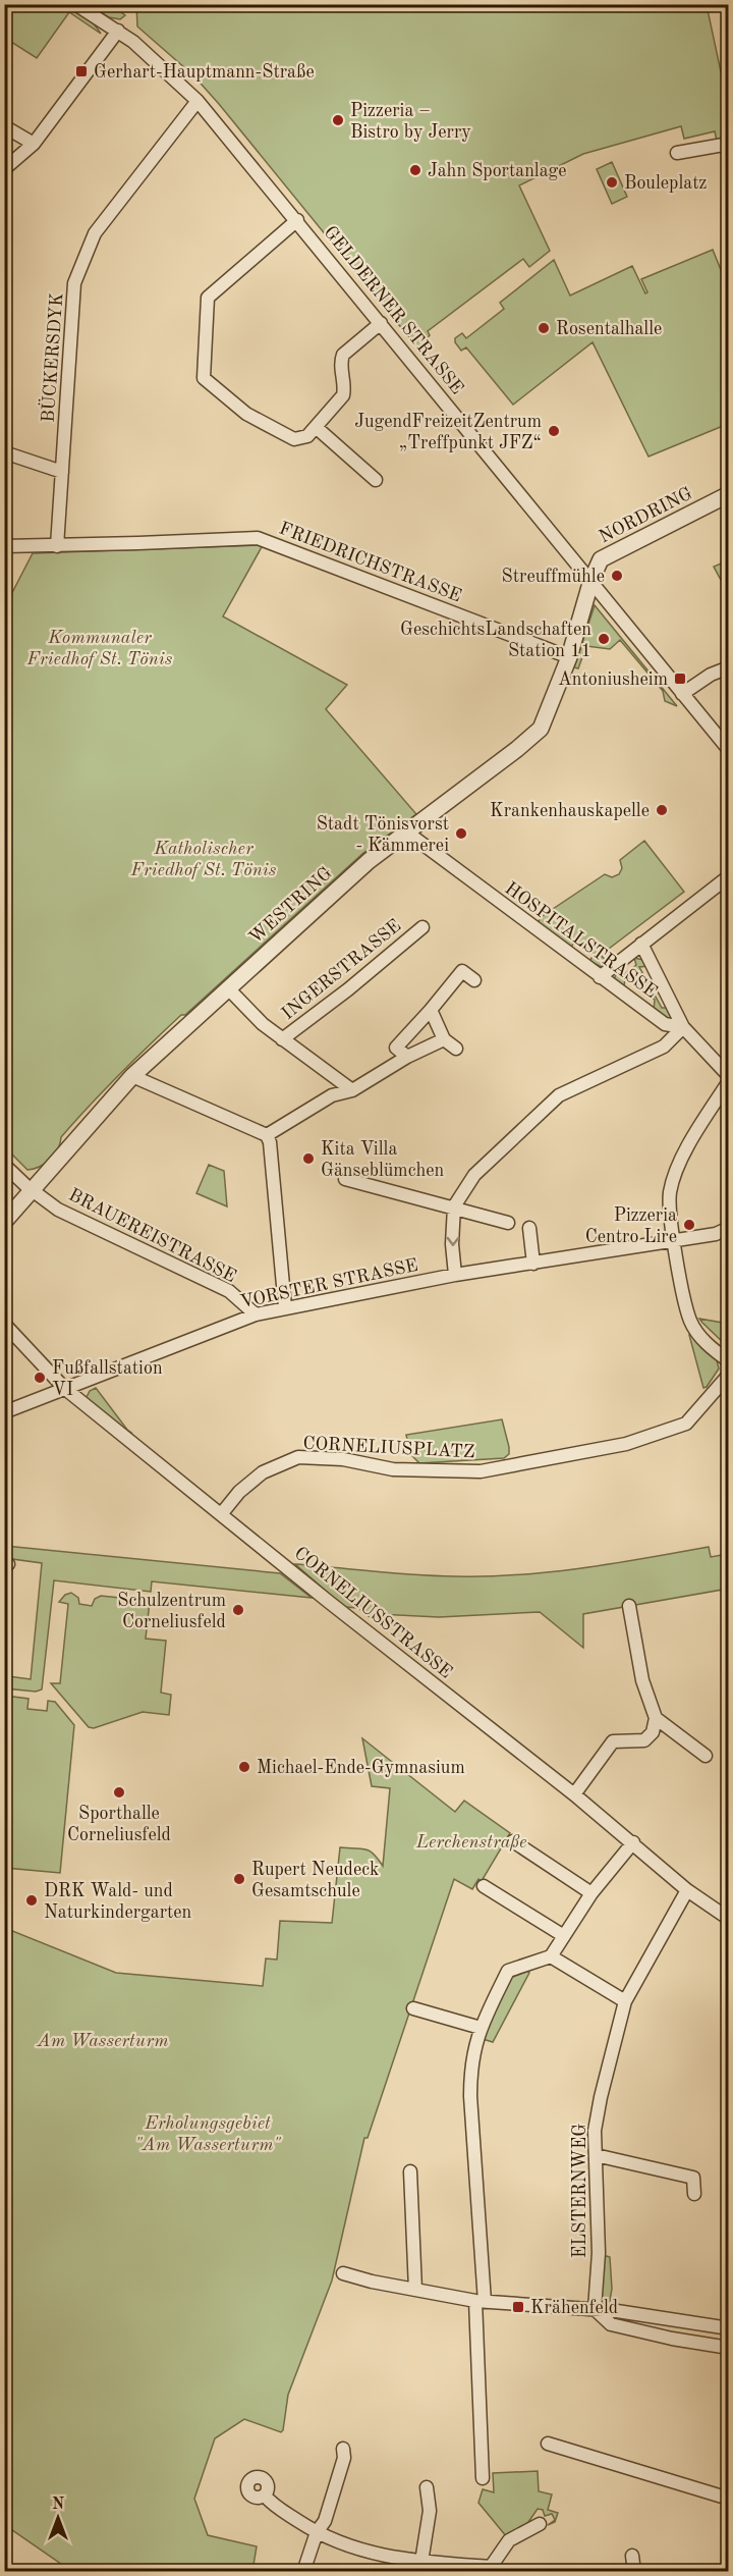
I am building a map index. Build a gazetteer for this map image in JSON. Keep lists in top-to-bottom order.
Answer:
{
  "streets": {
    "street": [
      "GELDERNER STRASSE",
      "BÜCKERSDYK",
      "NORDRING",
      "FRIEDRICHSTRASSE",
      "WESTRING",
      "HOSPITALSTRASSE",
      "INGERSTRASSE",
      "BRAUEREISTRASSE",
      "VORSTER STRASSE",
      "CORNELIUSPLATZ",
      "CORNELIUSSTRASSE",
      "ELSTERNWEG"
    ]
  },
  "crossings": [
    ["GELDERNER STRASSE", "BÜCKERSDYK"],
    ["GELDERNER STRASSE", "NORDRING"],
    ["GELDERNER STRASSE", "WESTRING"],
    ["BÜCKERSDYK", "FRIEDRICHSTRASSE"],
    ["NORDRING", "WESTRING"],
    ["FRIEDRICHSTRASSE", "WESTRING"],
    ["WESTRING", "HOSPITALSTRASSE"],
    ["WESTRING", "INGERSTRASSE"],
    ["WESTRING", "BRAUEREISTRASSE"],
    ["BRAUEREISTRASSE", "VORSTER STRASSE"],
    ["VORSTER STRASSE", "CORNELIUSSTRASSE"],
    ["CORNELIUSPLATZ", "CORNELIUSSTRASSE"],
    ["CORNELIUSSTRASSE", "ELSTERNWEG"]
  ],
  "parks": [
    "Kommunaler Friedhof St. Tönis",
    "Katholischer Friedhof St. Tönis",
    "Lerchenstraße",
    "Am Wasserturm",
    "Erholungsgebiet \"Am Wasserturm\""
  ],
  "places": {
    "transit": ["Gerhart-Hauptmann-Straße", "Antoniusheim", "Krähenfeld"],
    "other": [
      "Pizzeria – Bistro by Jerry",
      "Jahn Sportanlage",
      "Bouleplatz",
      "Rosentalhalle",
      "JugendFreizeitZentrum „Treffpunkt JFZ“",
      "Streuffmühle",
      "GeschichtsLandschaften Station 11",
      "Krankenhauskapelle",
      "Stadt Tönisvorst - Kämmerei",
      "Kita Villa Gänseblümchen",
      "Pizzeria Centro Lire",
      "Fußfallstation VI",
      "Schulzentrum Corneliusfeld",
      "Michael-Ende-Gymnasium",
      "Sporthalle Corneliusfeld",
      "Rupert Neudeck Gesamtschule",
      "DRK Wald- und Naturkindergarten"
    ]
  },
  "north": "top"
}
